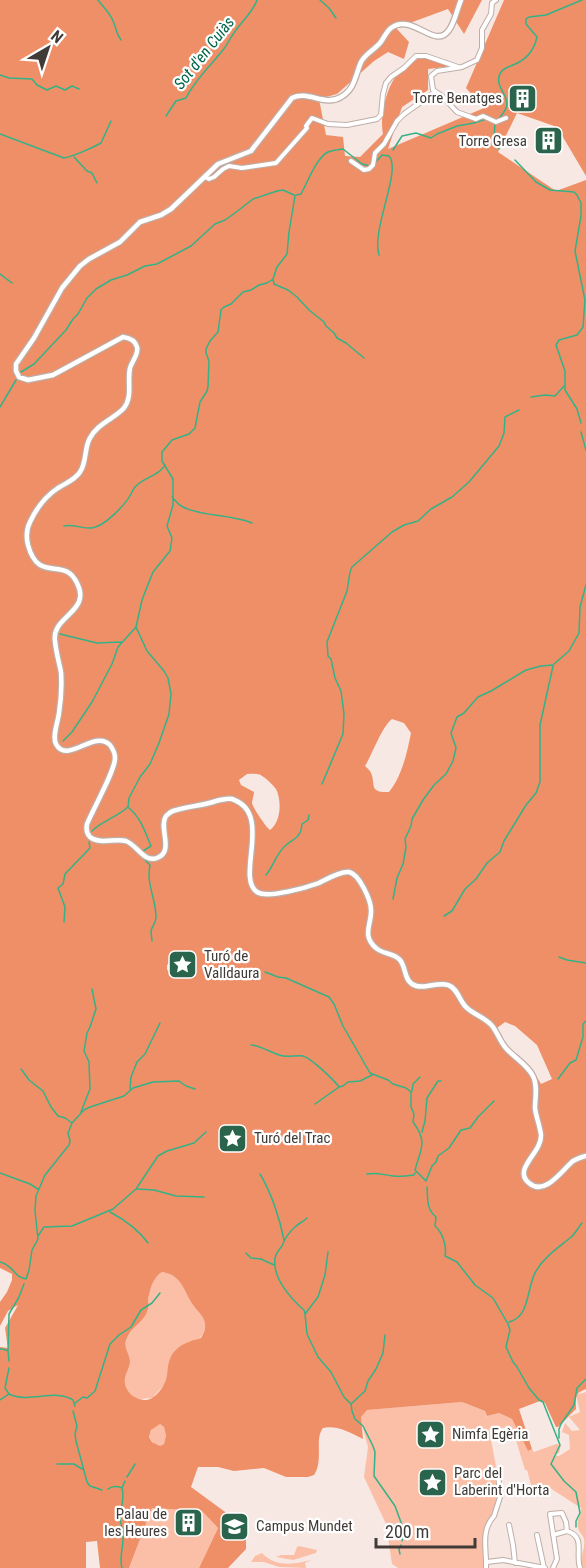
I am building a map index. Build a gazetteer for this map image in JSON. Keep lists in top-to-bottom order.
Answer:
{
  "water": ["Sot d'en Cuiàs"],
  "places": {
    "building": ["Torre Benatges", "Torre Gresa", "Palau de les Heures"],
    "place": [
      "Turó de Valldaura",
      "Turó del Trac",
      "Nimfa Egèria",
      "Parc del Laberint d'Horta"
    ],
    "school or university": ["Campus Mundet"]
  },
  "scale_bar": "200 m",
  "north": "top right"
}
